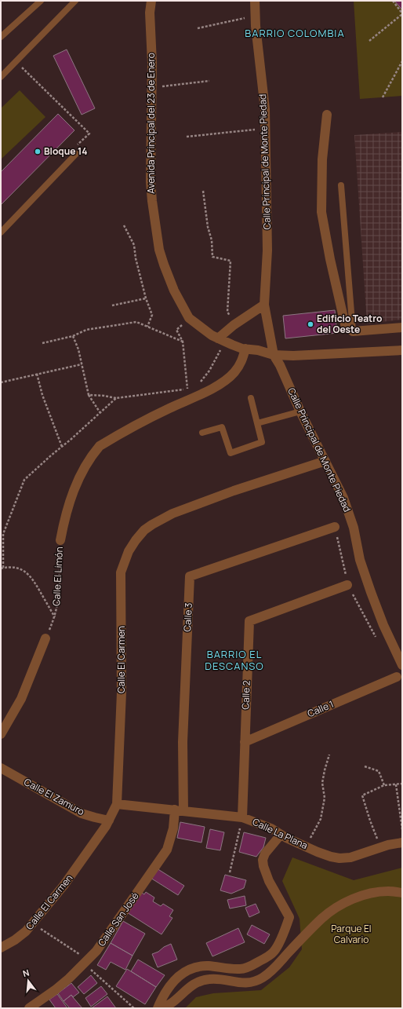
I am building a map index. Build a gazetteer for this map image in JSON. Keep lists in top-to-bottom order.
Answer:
{
  "streets": {
    "street": [
      "Avenida Principal del 23 de Enero",
      "Calle Principal de Monte Piedad",
      "Calle El Limón",
      "Calle 3",
      "Calle El Carmen",
      "Calle 2",
      "Calle 1",
      "Calle El Zamuro",
      "Calle La Plana",
      "Calle San José"
    ]
  },
  "crossings": [
    ["Avenida Principal del 23 de Enero", "Calle Principal de Monte Piedad"],
    ["Avenida Principal del 23 de Enero", "Calle El Limón"],
    ["Calle Principal de Monte Piedad", "Calle El Carmen"],
    ["Calle 3", "Calle La Plana"],
    ["Calle 3", "Calle San José"],
    ["Calle El Carmen", "Calle El Zamuro"],
    ["Calle El Carmen", "Calle La Plana"],
    ["Calle 2", "Calle 1"],
    ["Calle 2", "Calle La Plana"],
    ["Calle La Plana", "Calle San José"]
  ],
  "districts": ["BARRIO COLOMBIA", "BARRIO EL DESCANSO"],
  "parks": ["Parque El Calvario"],
  "places": ["Bloque 14", "Edificio Teatro del Oeste"],
  "north": "top"
}
